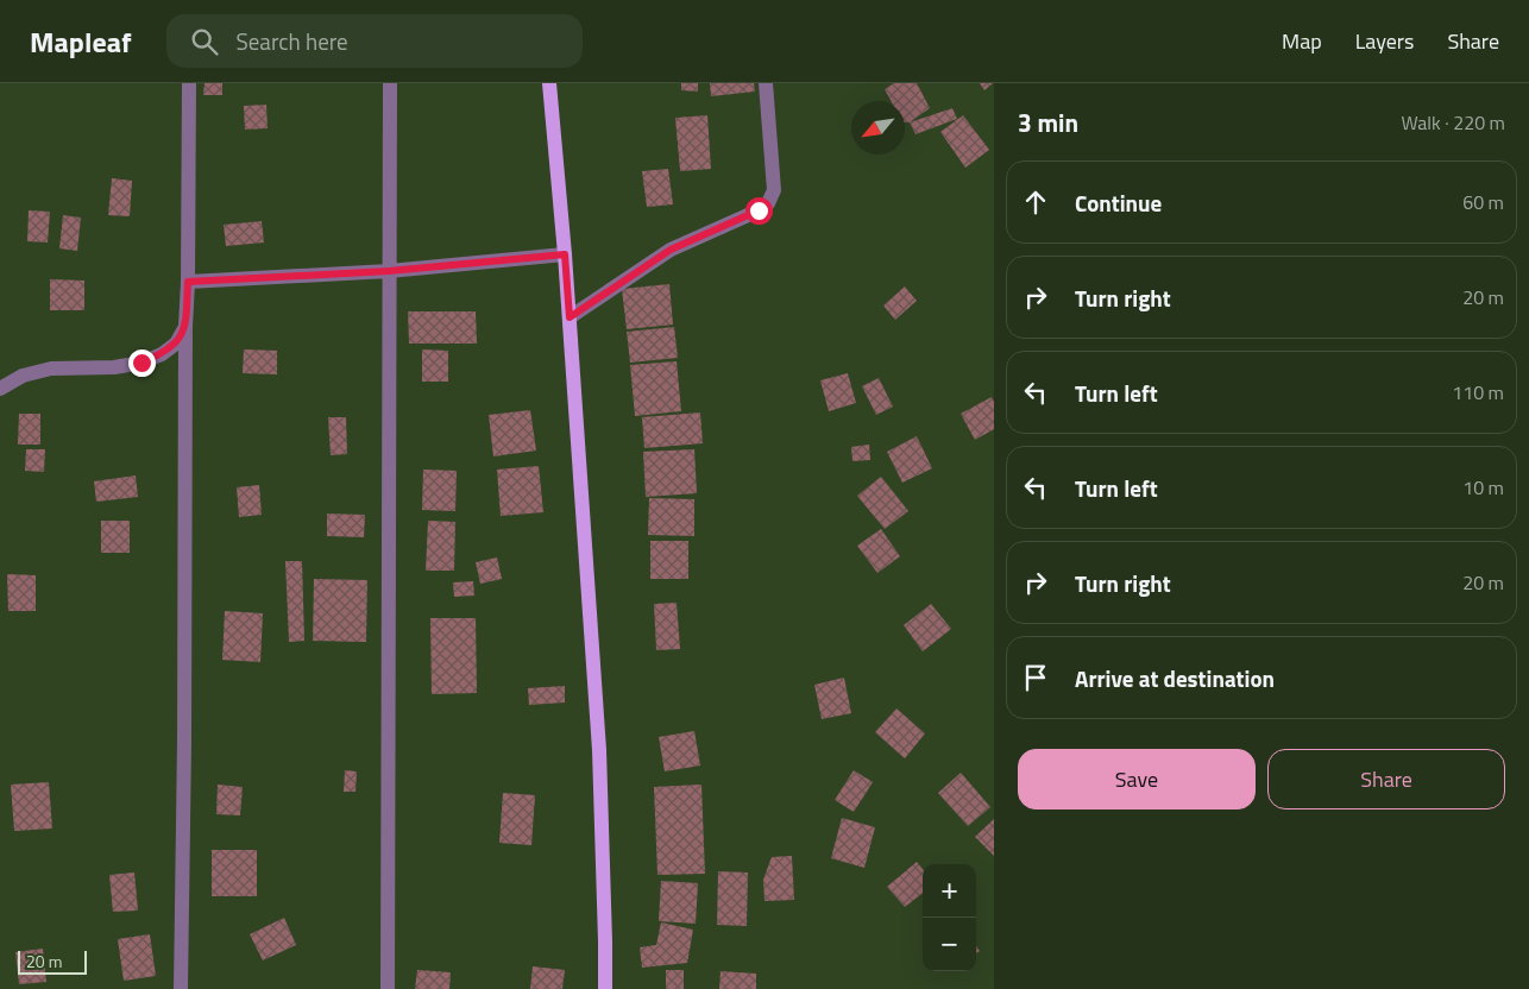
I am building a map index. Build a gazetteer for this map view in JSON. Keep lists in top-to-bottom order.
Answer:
{
  "scale_bar": "20 m",
  "north": "bottom left",
  "page": {
    "header": "Mapleaf",
    "search": "Search here",
    "nav": ["Map", "Layers", "Share"],
    "heading": ["3 min", "Walk · 220 m"],
    "list": [
      ["Continue", "60 m"],
      ["Turn right", "20 m"],
      ["Turn left", "110 m"],
      ["Turn left", "10 m"],
      ["Turn right", "20 m"],
      "Arrive at destination"
    ],
    "buttons": ["Save", "Share"],
    "map_buttons": ["+", "−"],
    "scale": "20 m"
  }
}
